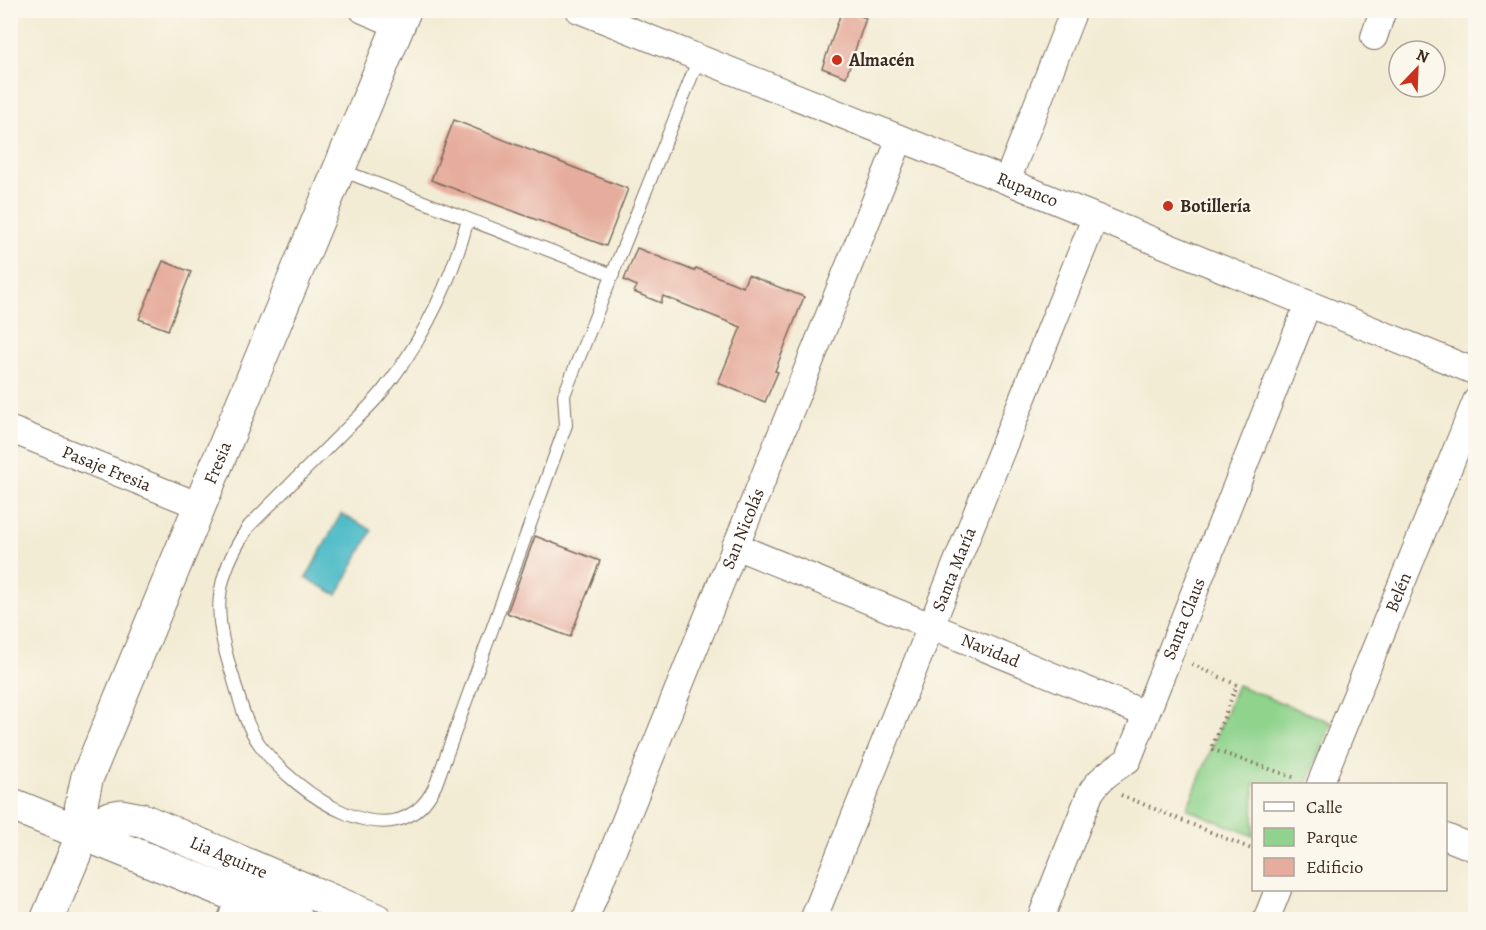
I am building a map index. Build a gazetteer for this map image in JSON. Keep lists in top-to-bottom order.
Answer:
{
  "streets": {
    "main road": ["Fresia", "Lia Aguirre"],
    "street": [
      "Rupanco",
      "Pasaje Fresia",
      "San Nicolás",
      "Santa María",
      "Belén",
      "Santa Claus",
      "Navidad"
    ]
  },
  "crossings": [
    ["Rupanco", "San Nicolás"],
    ["Rupanco", "Santa María"],
    ["Rupanco", "Santa Claus"],
    ["Fresia", "Pasaje Fresia"],
    ["Fresia", "Lia Aguirre"],
    ["San Nicolás", "Navidad"],
    ["Santa María", "Navidad"],
    ["Santa Claus", "Navidad"]
  ],
  "places": ["Almacén", "Botillería"],
  "legend": ["Calle", "Parque", "Edificio"],
  "north": "top right"
}
